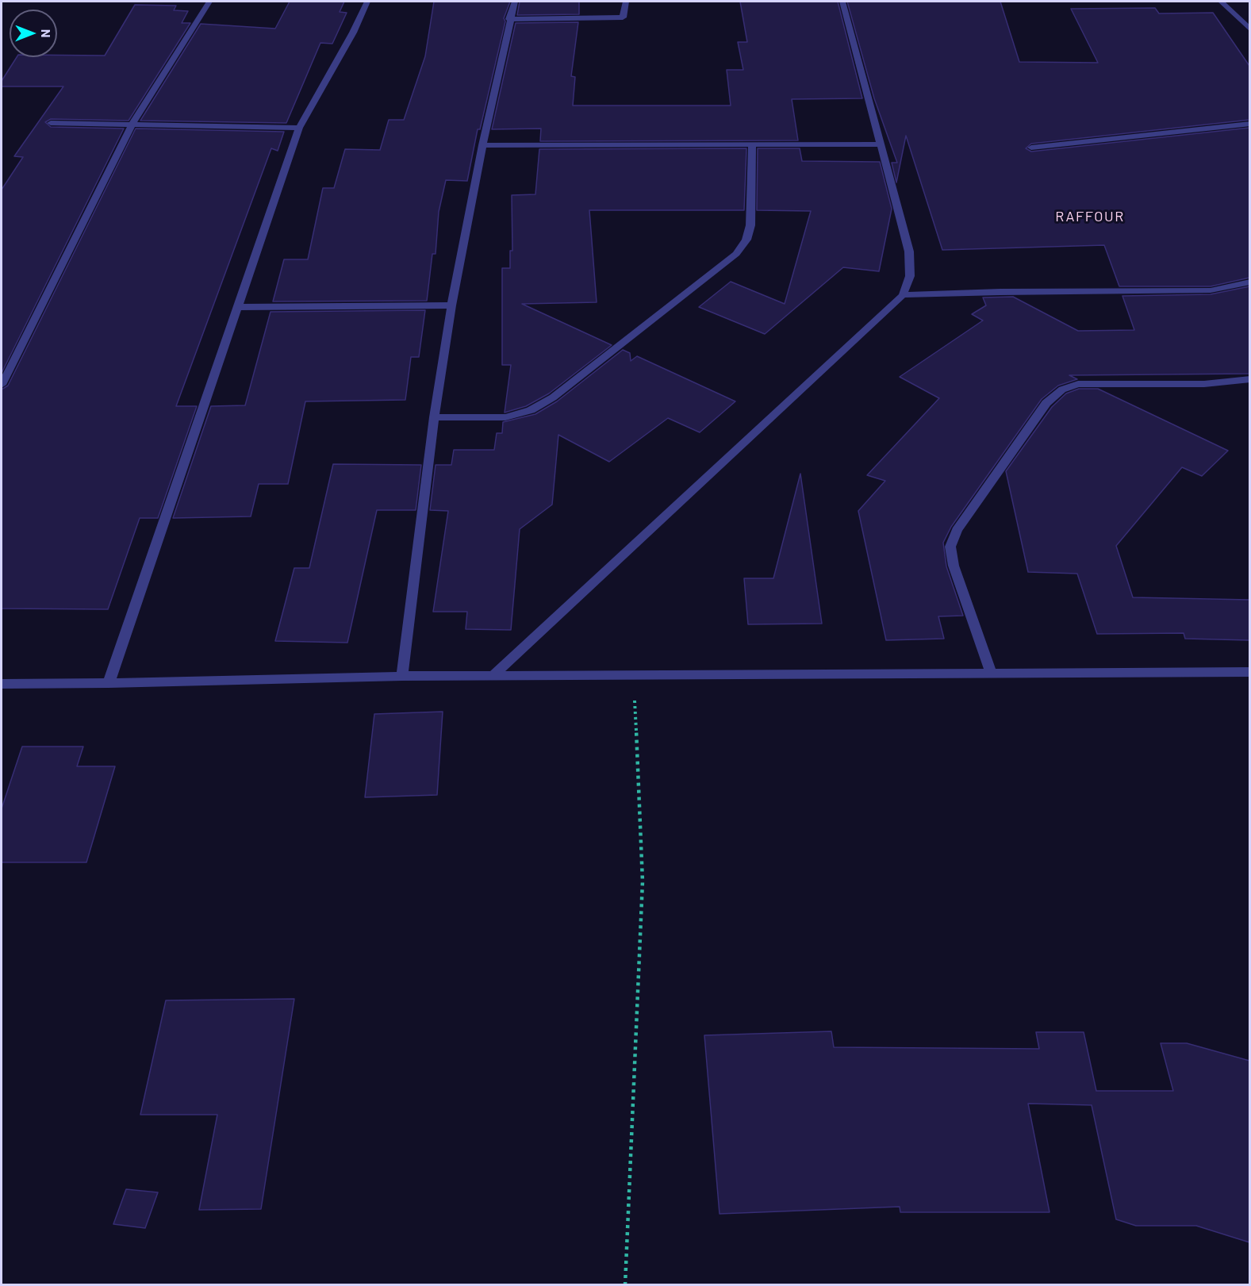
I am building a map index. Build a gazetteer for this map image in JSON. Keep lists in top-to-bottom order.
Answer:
{
  "districts": ["RAFFOUR"],
  "north": "right"
}
